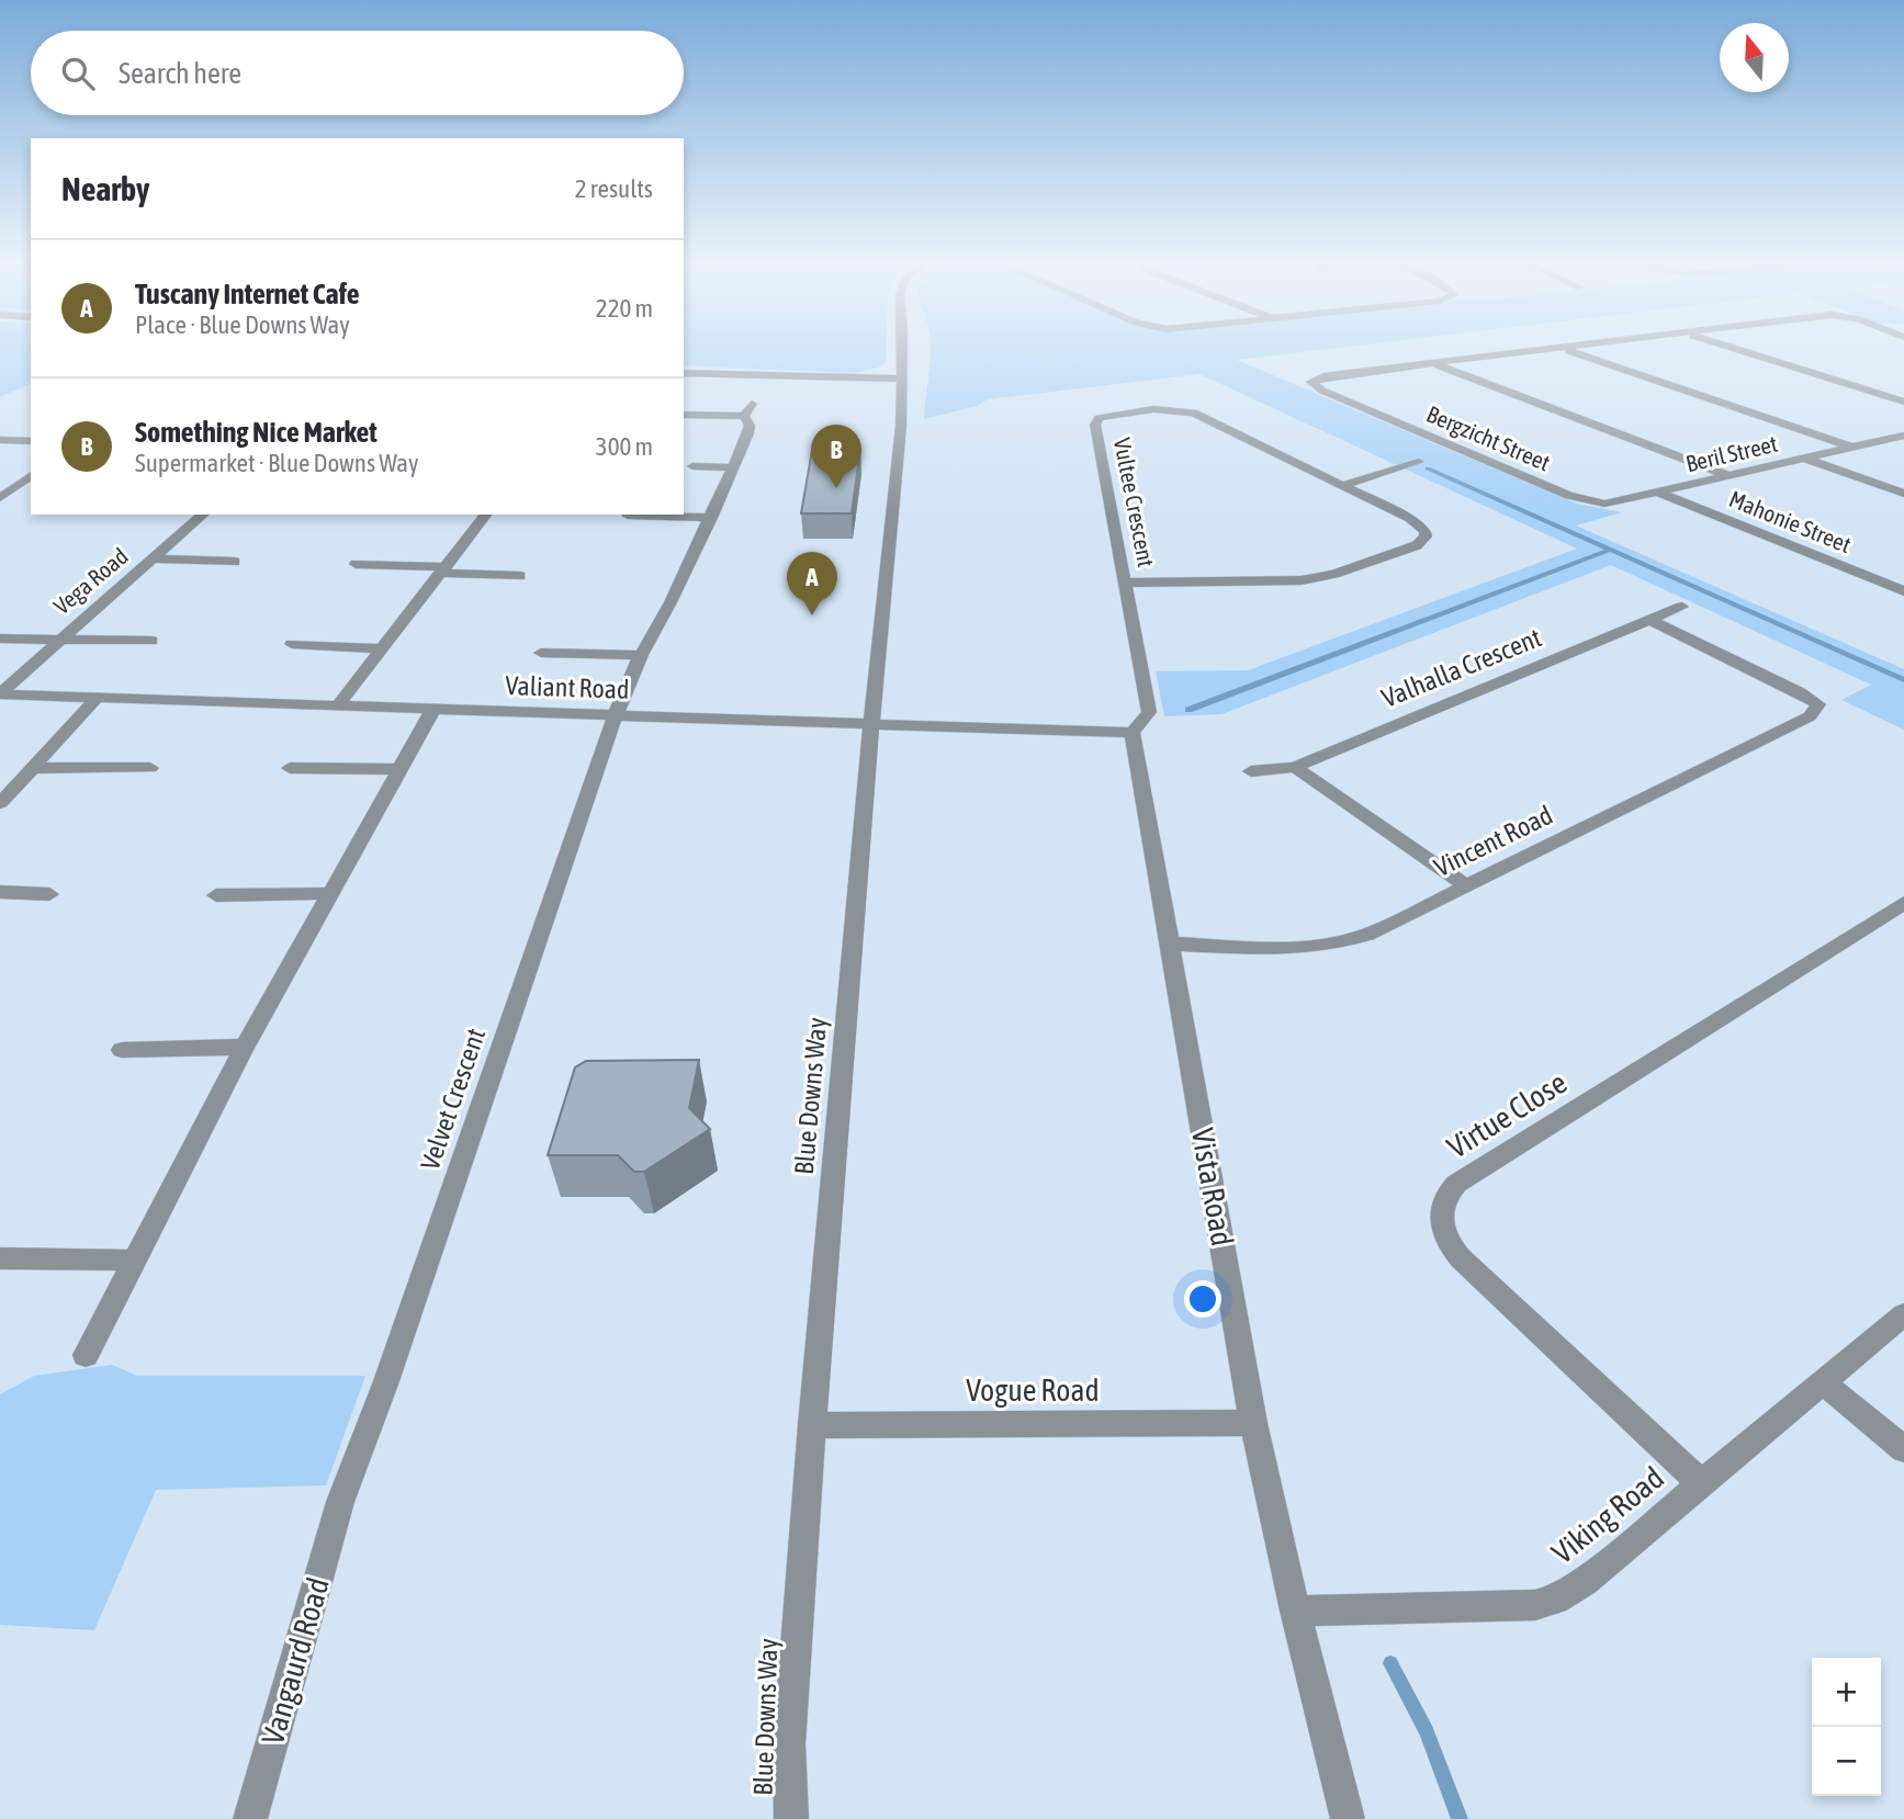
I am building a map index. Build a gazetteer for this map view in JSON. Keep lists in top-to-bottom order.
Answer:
{
  "streets": {
    "street": [
      "Bergzicht Street",
      "Beril Street",
      "Vultee Crescent",
      "Mahonie Street",
      "Vega Road",
      "Valhalla Crescent",
      "Valiant Road",
      "Vincent Road",
      "Blue Downs Way",
      "Velvet Crescent",
      "Virtue Close",
      "Vista Road",
      "Vogue Road",
      "Viking Road",
      "Vangaurd Road"
    ]
  },
  "crossings": [
    ["Bergzicht Street", "Beril Street"],
    ["Beril Street", "Mahonie Street"],
    ["Vultee Crescent", "Valiant Road"],
    ["Vultee Crescent", "Vista Road"],
    ["Vega Road", "Valiant Road"],
    ["Valhalla Crescent", "Vincent Road"],
    ["Valiant Road", "Blue Downs Way"],
    ["Valiant Road", "Velvet Crescent"],
    ["Valiant Road", "Vista Road"],
    ["Vincent Road", "Vista Road"],
    ["Blue Downs Way", "Vogue Road"],
    ["Velvet Crescent", "Vangaurd Road"],
    ["Virtue Close", "Viking Road"],
    ["Vista Road", "Vogue Road"],
    ["Vista Road", "Viking Road"]
  ],
  "north": "top",
  "page": {
    "search": "Search here",
    "heading": ["Nearby", "2 results"],
    "list": [
      {
        "mark": "A",
        "name": "Tuscany Internet Cafe",
        "note": "Place · Blue Downs Way",
        "value": "220 m"
      },
      {
        "mark": "B",
        "name": "Something Nice Market",
        "note": "Supermarket · Blue Downs Way",
        "value": "300 m"
      }
    ],
    "pins": ["B", "A"],
    "map_buttons": ["+", "−"]
  }
}
